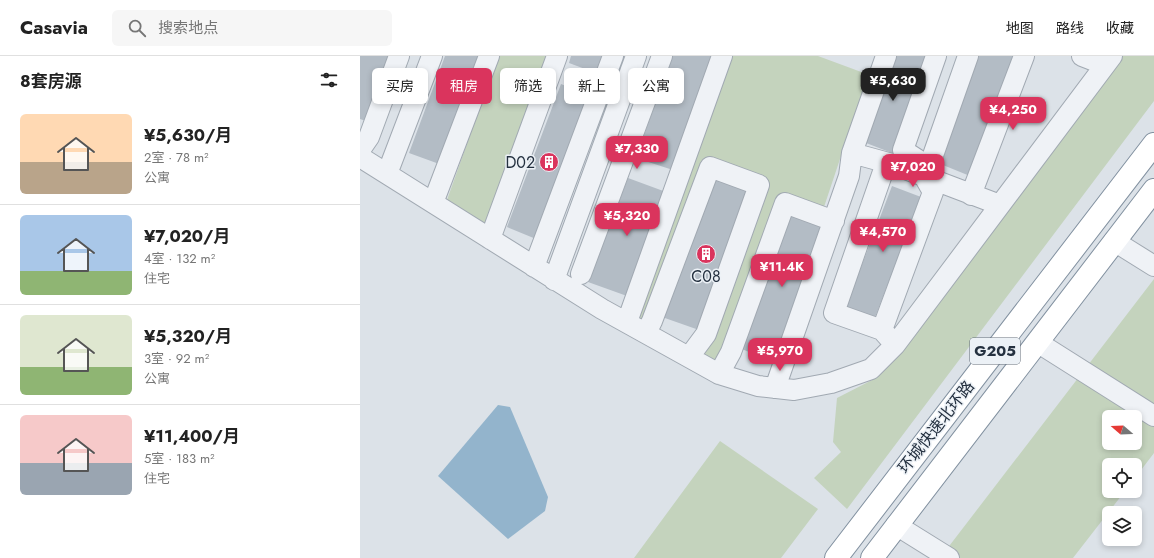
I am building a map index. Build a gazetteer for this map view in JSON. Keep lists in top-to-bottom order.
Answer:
{
  "streets": {
    "highway": ["G205", "环城快速北环路"]
  },
  "places": {
    "building": ["D02", "C08"]
  },
  "north": "left",
  "page": {
    "header": "Casavia",
    "search": "搜索地点",
    "nav": ["地图", "路线", "收藏"],
    "heading": "8套房源",
    "price": [
      "¥5,630",
      "¥4,250",
      "¥7,330",
      "¥7,020",
      "¥5,320",
      "¥4,570",
      "¥11.4K",
      "¥5,970"
    ],
    "chip": [
      "买房",
      "租房",
      "筛选",
      "新上",
      "公寓"
    ],
    "list": [
      {
        "name": "¥5,630/月",
        "note": "2室 · 78 m² · 公寓"
      },
      {
        "name": "¥7,020/月",
        "note": "4室 · 132 m² · 住宅"
      },
      {
        "name": "¥5,320/月",
        "note": "3室 · 92 m² · 公寓"
      },
      {
        "name": "¥11,400/月",
        "note": "5室 · 183 m² · 住宅"
      }
    ]
  }
}
